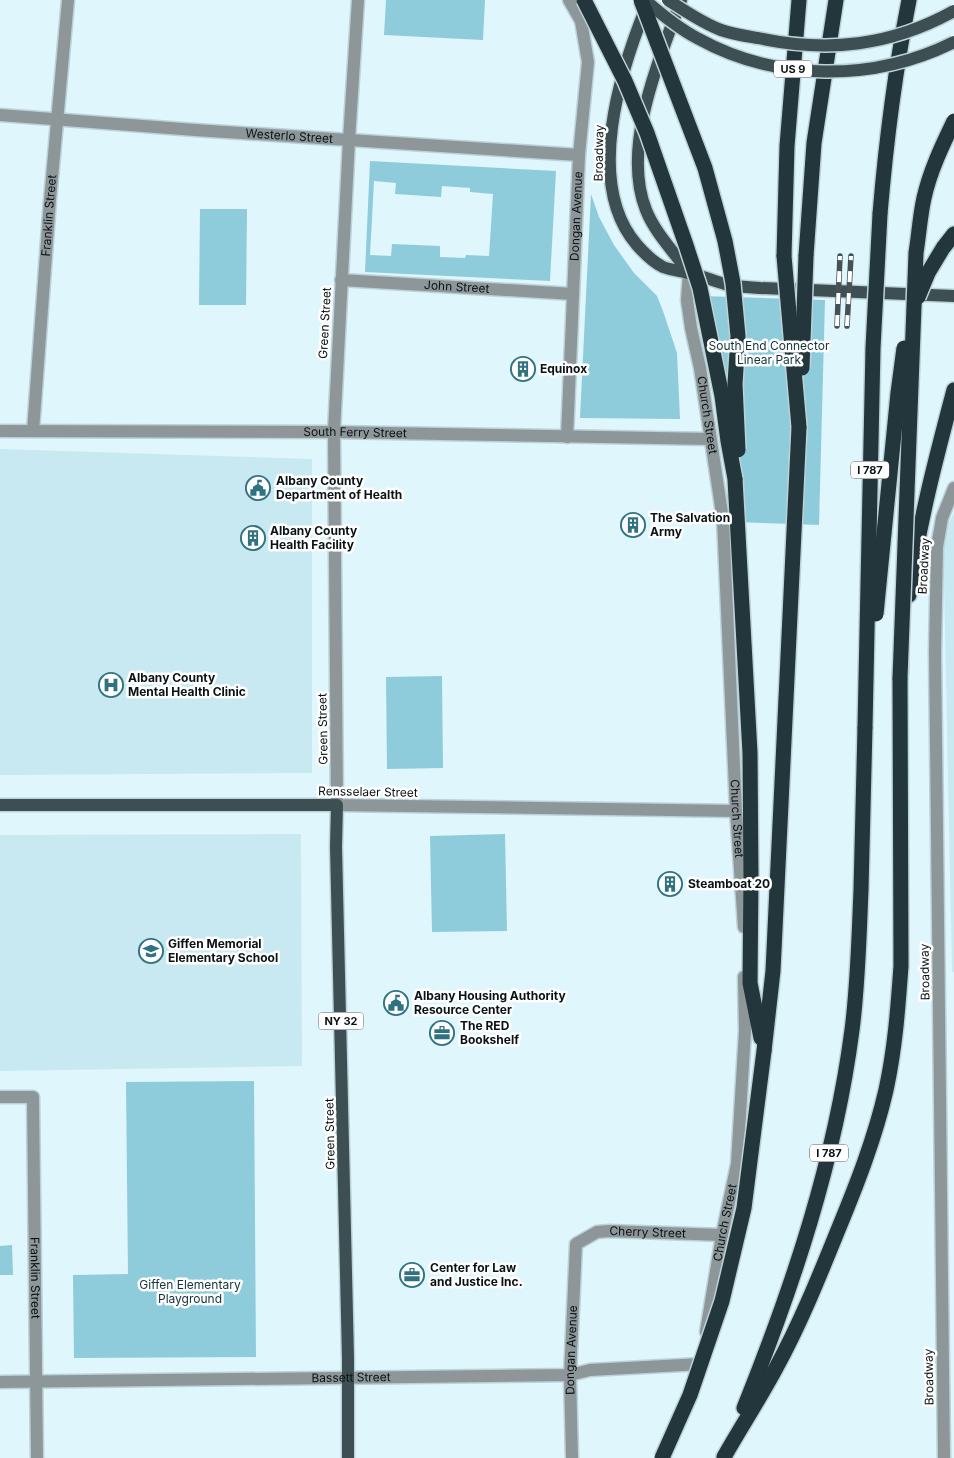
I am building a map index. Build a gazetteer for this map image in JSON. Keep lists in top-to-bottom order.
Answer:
{
  "streets": {
    "highway": ["I 787"],
    "main road": [
      "US 9",
      "Broadway",
      "Green Street",
      "Rensselaer Street",
      "NY 32"
    ],
    "street": [
      "Westerlo Street",
      "Franklin Street",
      "Dongan Avenue",
      "John Street",
      "Church Street",
      "South Ferry Street",
      "Cherry Street",
      "Bassett Street"
    ]
  },
  "crossings": [
    ["US 9", "Broadway"],
    ["Westerlo Street", "Franklin Street"],
    ["Westerlo Street", "Dongan Avenue"],
    ["Westerlo Street", "Green Street"],
    ["Broadway", "Church Street"],
    ["Franklin Street", "South Ferry Street"],
    ["Franklin Street", "Bassett Street"],
    ["Dongan Avenue", "John Street"],
    ["Dongan Avenue", "South Ferry Street"],
    ["Dongan Avenue", "Cherry Street"],
    ["Dongan Avenue", "Bassett Street"],
    ["John Street", "Green Street"],
    ["Green Street", "South Ferry Street"],
    ["Green Street", "Rensselaer Street"],
    ["Green Street", "Bassett Street"],
    ["Church Street", "South Ferry Street"],
    ["Church Street", "Rensselaer Street"],
    ["Church Street", "Cherry Street"],
    ["Church Street", "Bassett Street"]
  ],
  "parks": ["South End Connector Linear Park", "Giffen Elementary Playground"],
  "places": {
    "building": [
      "Equinox",
      "The Salvation Army",
      "Albany County Health Facility",
      "Steamboat 20"
    ],
    "public building": ["Albany County Department of Health", "Albany Housing Authority Resource Center"],
    "hospital": ["Albany County Mental Health Clinic"],
    "school or university": ["Giffen Memorial Elementary School"],
    "office": ["The RED Bookshelf", "Center for Law and Justice Inc."]
  }
}
